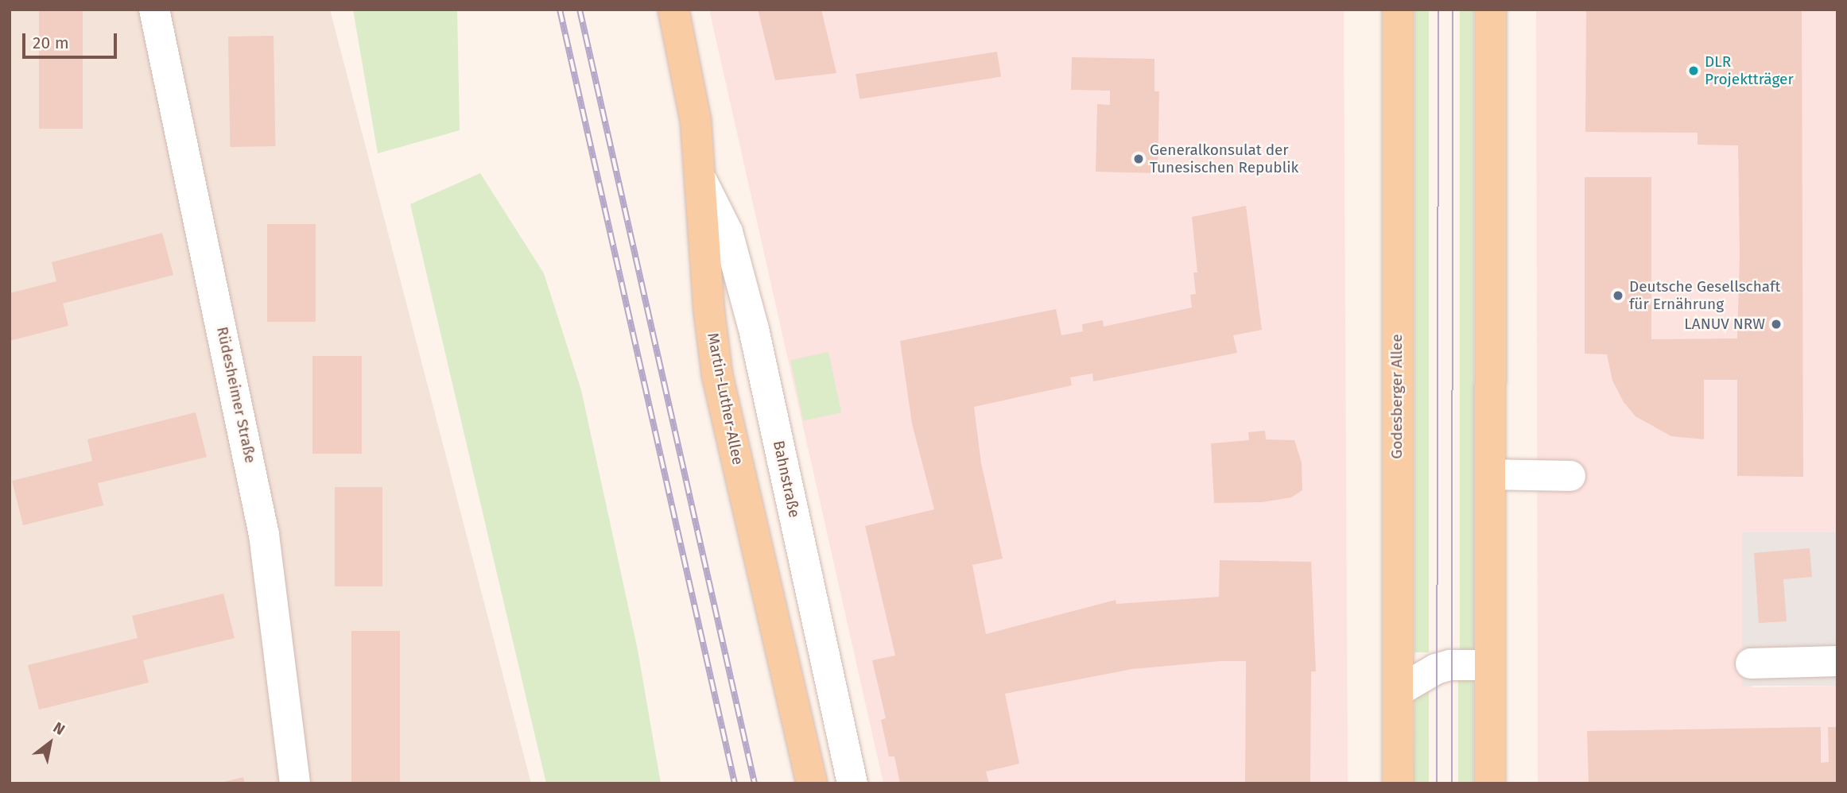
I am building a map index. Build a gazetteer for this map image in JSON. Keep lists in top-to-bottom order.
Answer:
{
  "streets": {
    "main road": ["Godesberger Allee", "Martin-Luther-Allee"],
    "street": ["Rüdesheimer Straße", "Bahnstraße"]
  },
  "crossings": [
    ["Martin-Luther-Allee", "Bahnstraße"]
  ],
  "places": [
    "DLR Projektträger",
    "Generalkonsulat der Tunesischen Republik",
    "Deutsche Gesellschaft für Ernährung",
    "LANUV NRW"
  ],
  "scale_bar": "20 m",
  "north": "top right"
}
